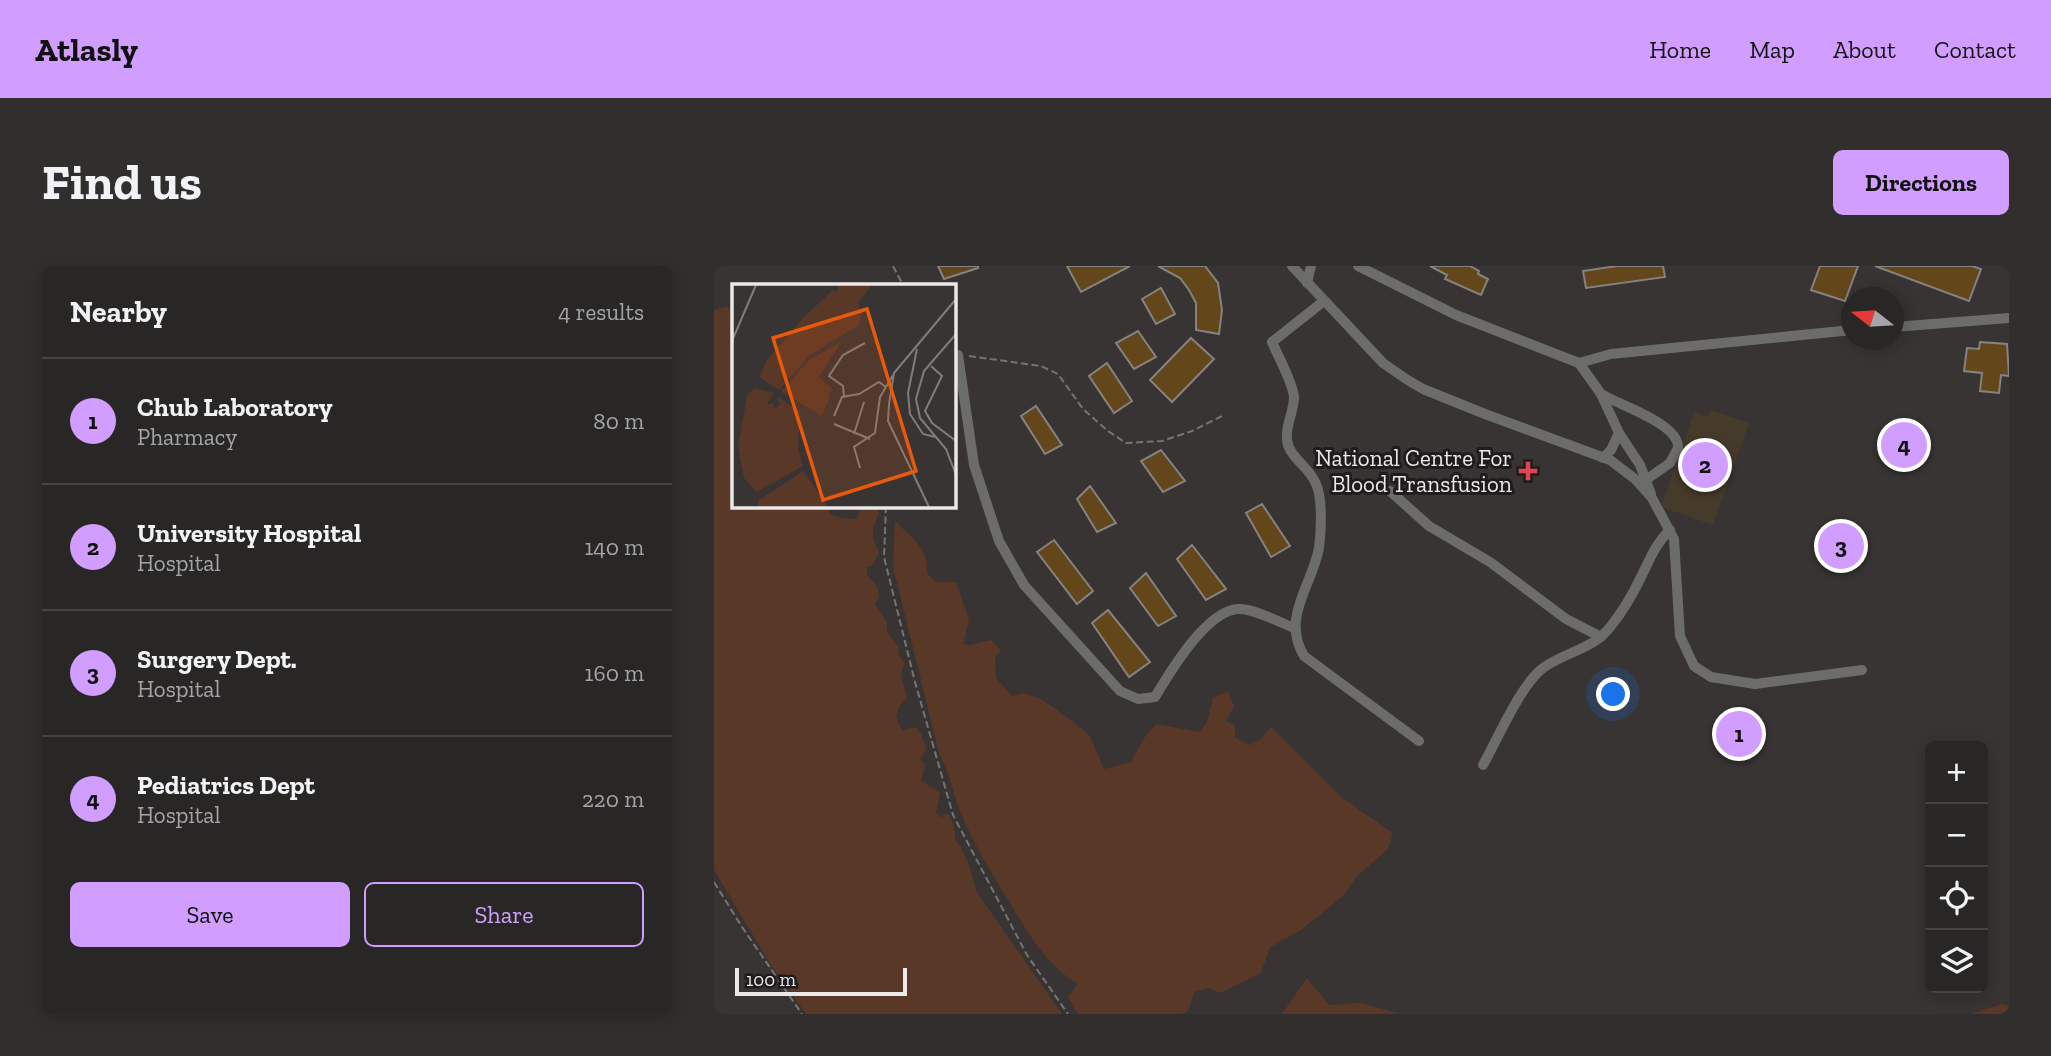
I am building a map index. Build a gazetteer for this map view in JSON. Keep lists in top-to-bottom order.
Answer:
{
  "places": {
    "health": ["National Centre For Blood Transfusion"]
  },
  "scale_bar": "100 m",
  "north": "left",
  "page": {
    "header": "Atlasly",
    "nav": [
      "Home",
      "Map",
      "About",
      "Contact"
    ],
    "buttons": [
      "Directions",
      ["Save", "Share"]
    ],
    "title": "Find us",
    "heading": ["Nearby", "4 results"],
    "list": [
      {
        "mark": "1",
        "name": "Chub Laboratory",
        "note": "Pharmacy",
        "value": "80 m"
      },
      {
        "mark": "2",
        "name": "University Hospital",
        "note": "Hospital",
        "value": "140 m"
      },
      {
        "mark": "3",
        "name": "Surgery Dept.",
        "note": "Hospital",
        "value": "160 m"
      },
      {
        "mark": "4",
        "name": "Pediatrics Dept",
        "note": "Hospital",
        "value": "220 m"
      }
    ],
    "pins": [
      "4",
      "2",
      "3",
      "1"
    ],
    "map_buttons": ["+", "−"],
    "scale": "100 m"
  }
}
